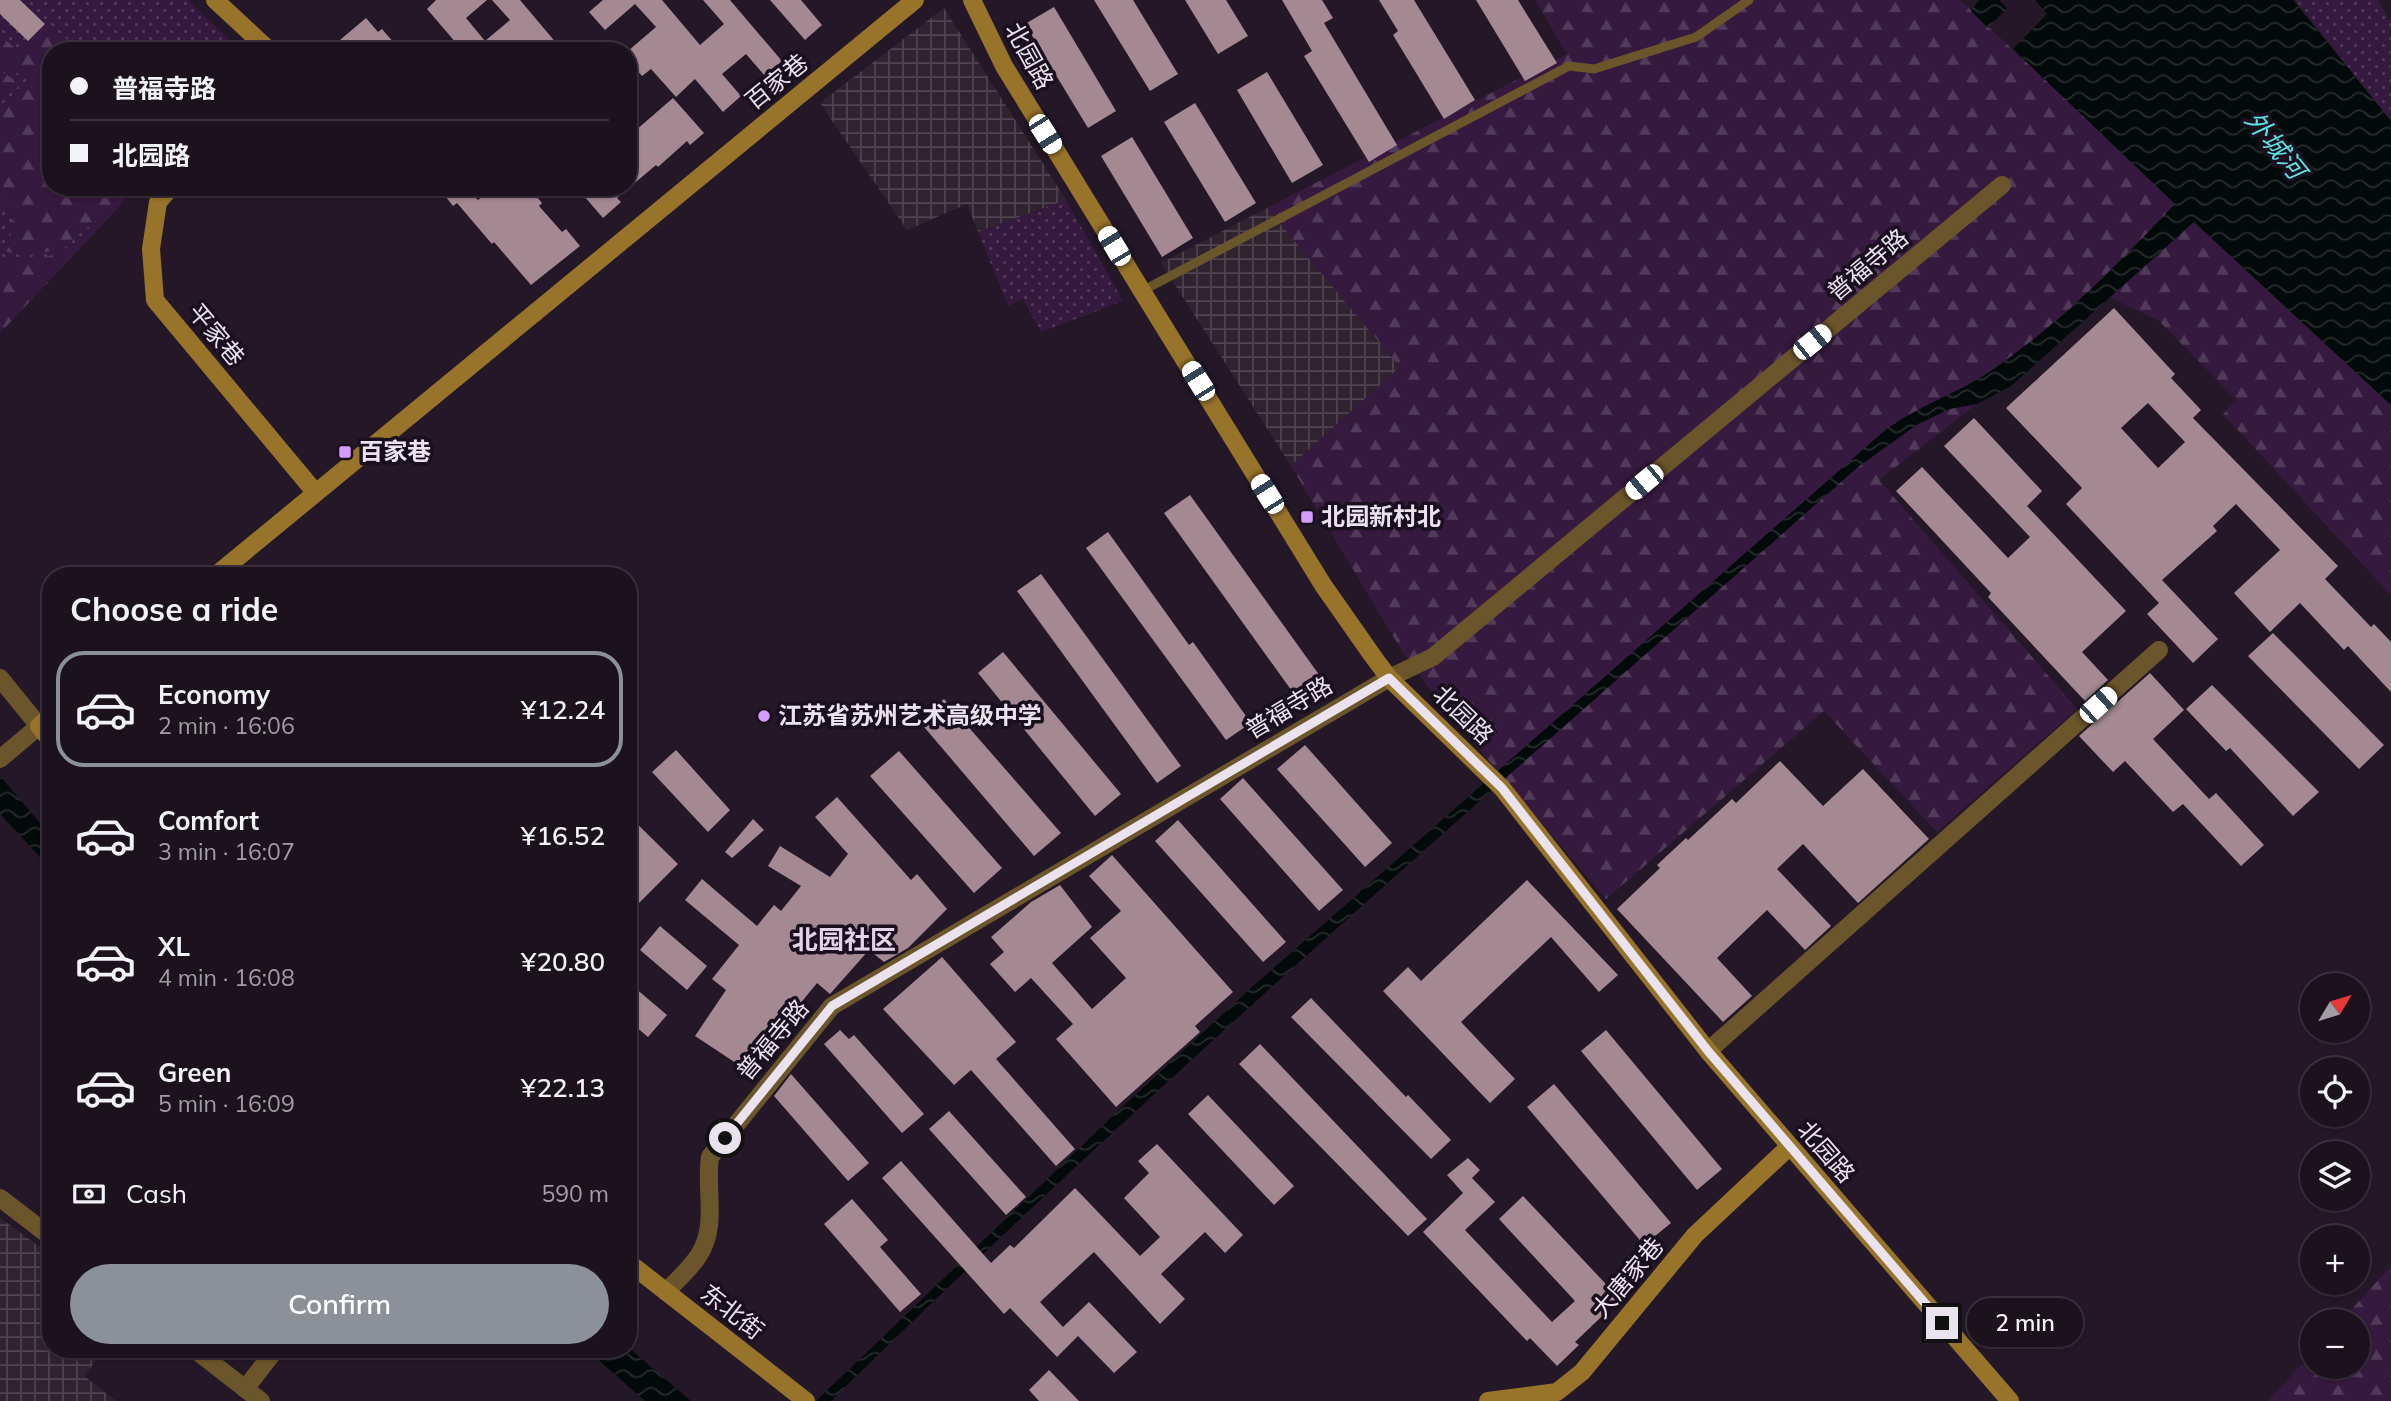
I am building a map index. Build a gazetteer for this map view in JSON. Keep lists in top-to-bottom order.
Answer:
{
  "streets": {
    "street": [
      "北园路",
      "百家巷",
      "普福寺路",
      "平家巷",
      "大唐家巷",
      "东北街"
    ]
  },
  "crossings": [
    ["北园路", "普福寺路"],
    ["北园路", "大唐家巷"],
    ["百家巷", "平家巷"],
    ["普福寺路", "东北街"]
  ],
  "districts": ["北园社区"],
  "water": ["外城河"],
  "places": {
    "transit": ["百家巷", "北园新村北"],
    "other": ["江苏省苏州艺术高级中学"]
  },
  "north": "top right",
  "page": {
    "banner": ["普福寺路", "北园路"],
    "heading": "Choose a ride",
    "list": [
      {
        "name": "Economy",
        "note": "2 min · 16:06",
        "value": "¥12.24"
      },
      {
        "name": "Comfort",
        "note": "3 min · 16:07",
        "value": "¥16.52"
      },
      {
        "name": "XL",
        "note": "4 min · 16:08",
        "value": "¥20.80"
      },
      {
        "name": "Green",
        "note": "5 min · 16:09",
        "value": "¥22.13"
      }
    ],
    "map_buttons": ["+", "−"],
    "pay": ["Cash", "590 m"],
    "buttons": "Confirm",
    "bubble": "2 min"
  }
}
